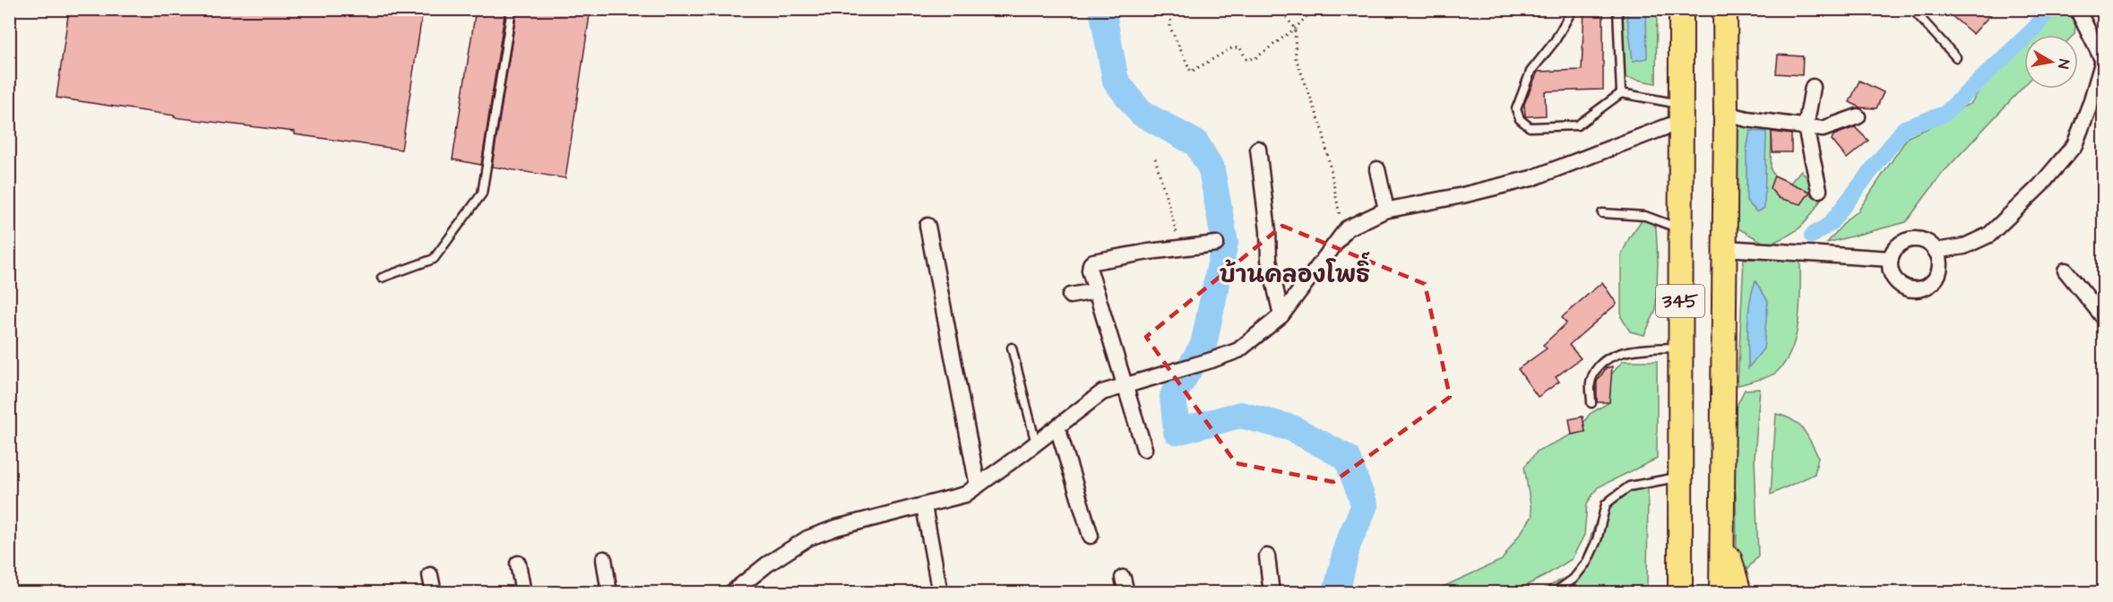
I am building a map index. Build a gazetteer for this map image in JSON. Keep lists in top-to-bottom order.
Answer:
{
  "streets": {
    "main road": ["345"]
  },
  "districts": ["บ้านคลองโพธิ์"],
  "north": "right"
}
